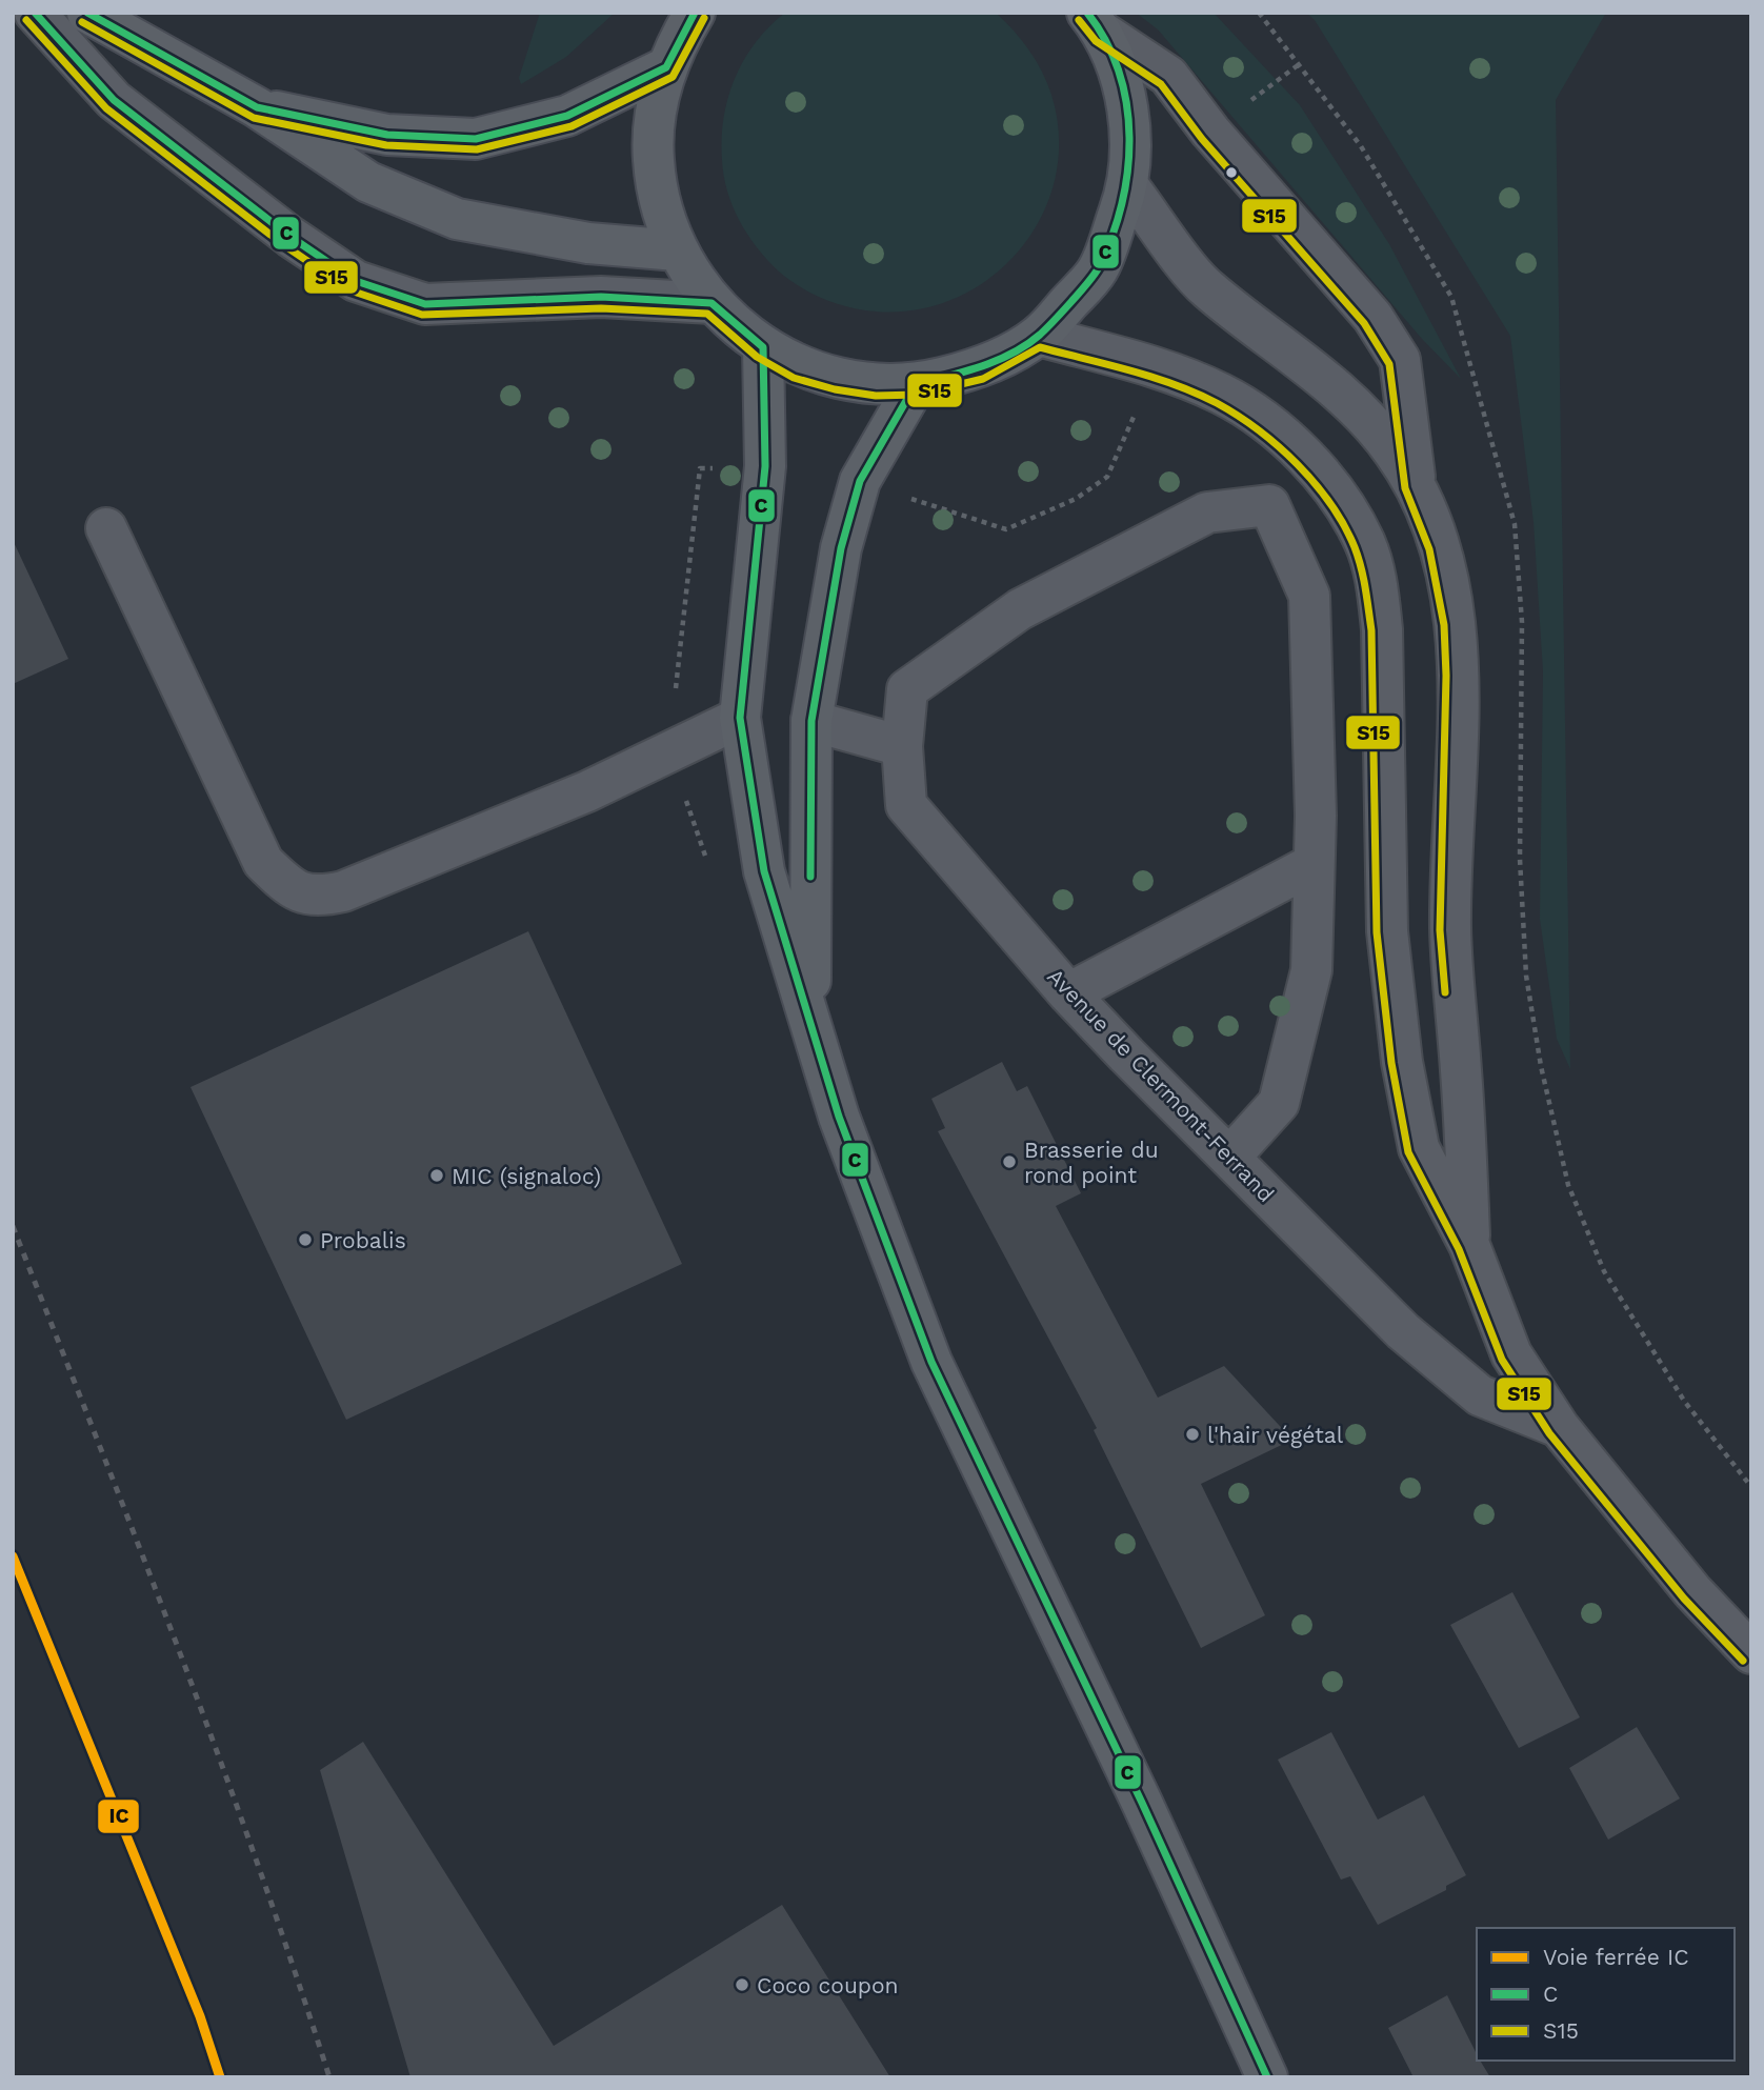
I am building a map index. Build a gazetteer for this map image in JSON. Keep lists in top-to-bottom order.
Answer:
{
  "streets": {
    "street": ["Avenue de Clermont-Ferrand"]
  },
  "places": [
    "Brasserie du rond point",
    "MIC (signaloc)",
    "Probalis",
    "l'hair végétal",
    "Coco coupon"
  ],
  "lines": ["transit line C", "transit line S15", "rail line IC"],
  "legend": ["Voie ferrée IC", "C", "S15"]
}
